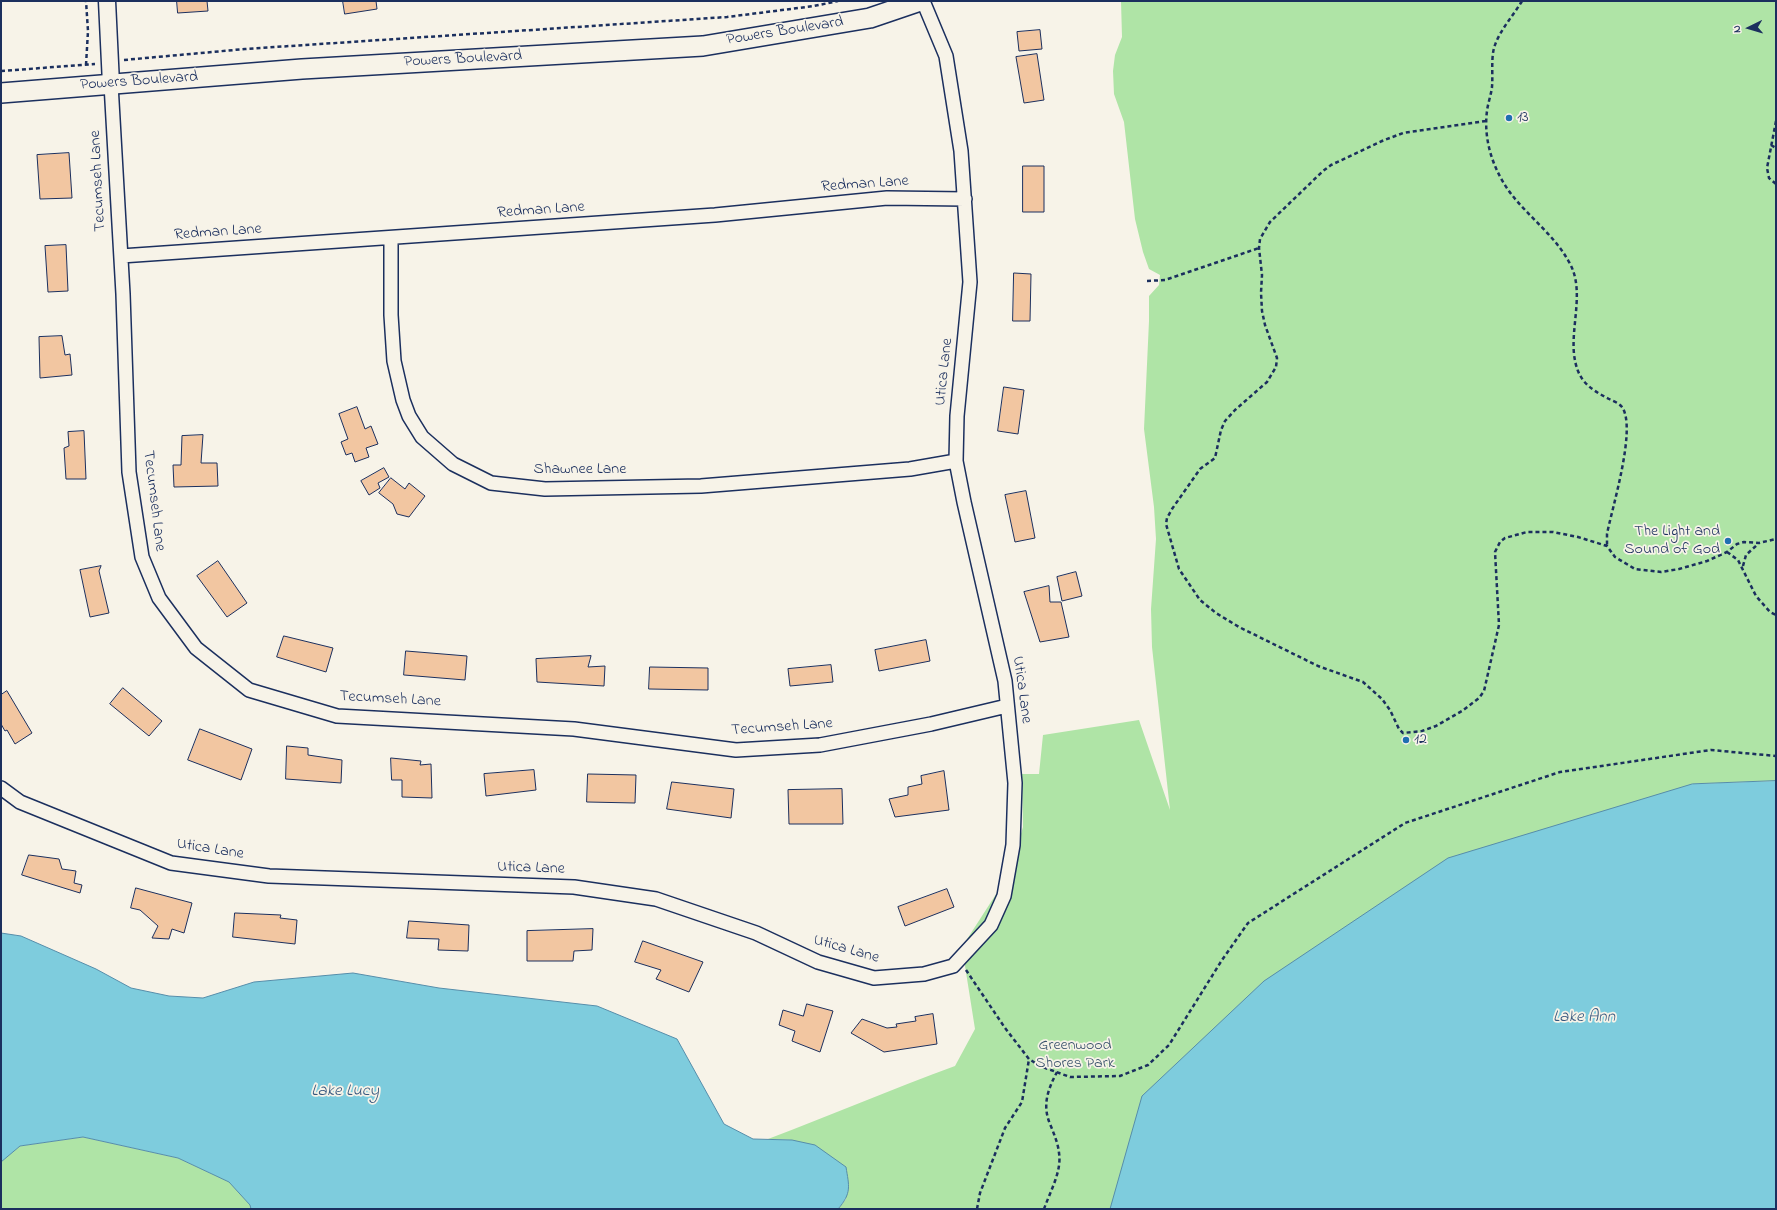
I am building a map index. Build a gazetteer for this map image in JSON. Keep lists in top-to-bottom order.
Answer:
{
  "streets": {
    "main road": ["Powers Boulevard"],
    "street": [
      "Tecumseh Lane",
      "Redman Lane",
      "Utica Lane",
      "Shawnee Lane"
    ]
  },
  "crossings": [
    ["Powers Boulevard", "Tecumseh Lane"],
    ["Powers Boulevard", "Utica Lane"],
    ["Tecumseh Lane", "Redman Lane"],
    ["Tecumseh Lane", "Utica Lane"],
    ["Redman Lane", "Utica Lane"],
    ["Redman Lane", "Shawnee Lane"],
    ["Utica Lane", "Shawnee Lane"]
  ],
  "water": ["Lake Ann", "Lake Lucy"],
  "parks": ["Greenwood Shores Park"],
  "places": ["13", "The Light and Sound of God", "12"],
  "north": "left"
}
